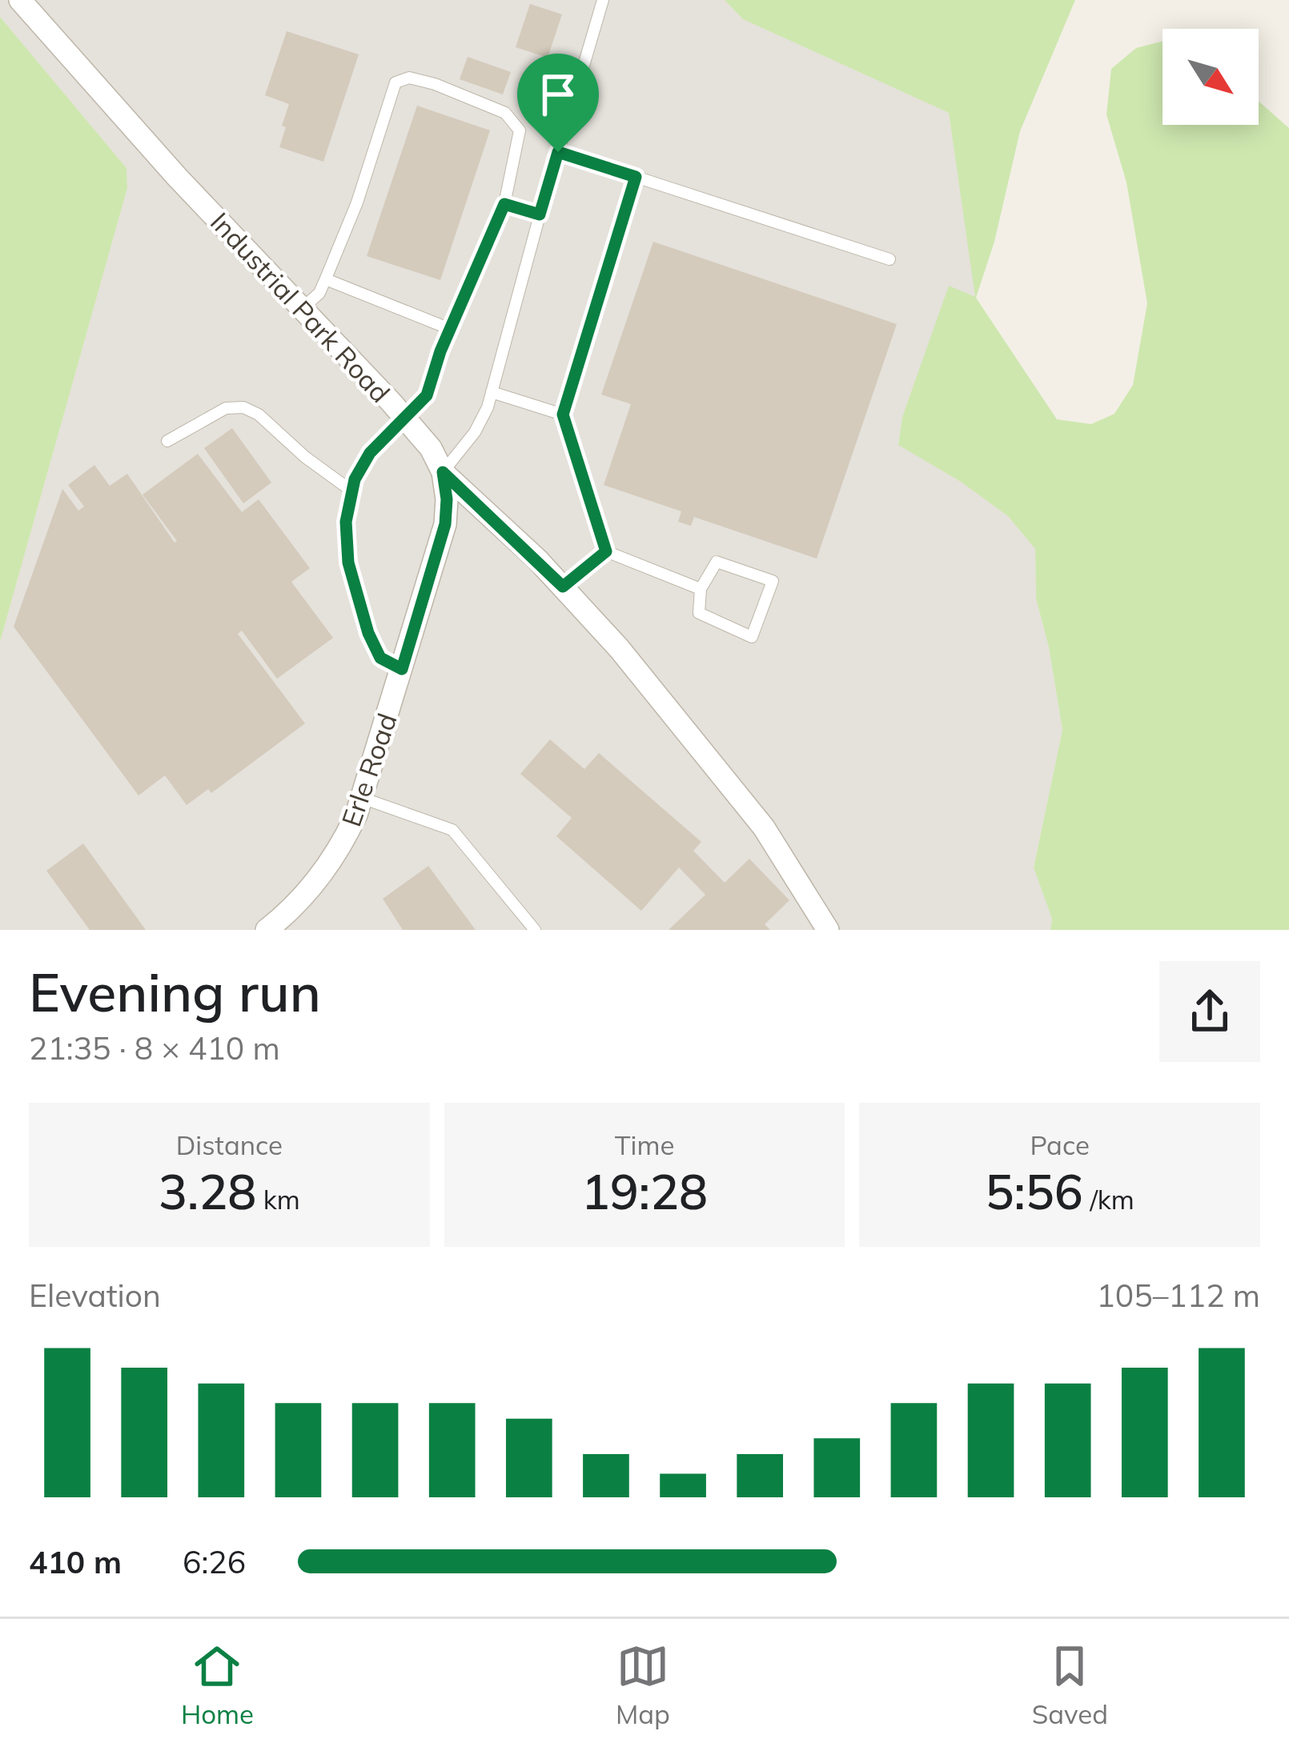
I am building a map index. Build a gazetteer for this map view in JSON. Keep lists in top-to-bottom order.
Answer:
{
  "streets": {
    "street": ["Industrial Park Road", "Erle Road"]
  },
  "crossings": [
    ["Industrial Park Road", "Erle Road"]
  ],
  "north": "bottom right",
  "page": {
    "heading": ["Evening run", "21:35 · 8 × 410 m"],
    "stats": [
      ["Distance", "3.28 km"],
      ["Time", "19:28"],
      ["Pace", "5:56 /km"]
    ],
    "chart": ["Elevation", "105–112 m"],
    "list": [
      {
        "name": "410 m",
        "note": "6:26"
      }
    ],
    "tabs": ["Home", "Map", "Saved"]
  }
}
